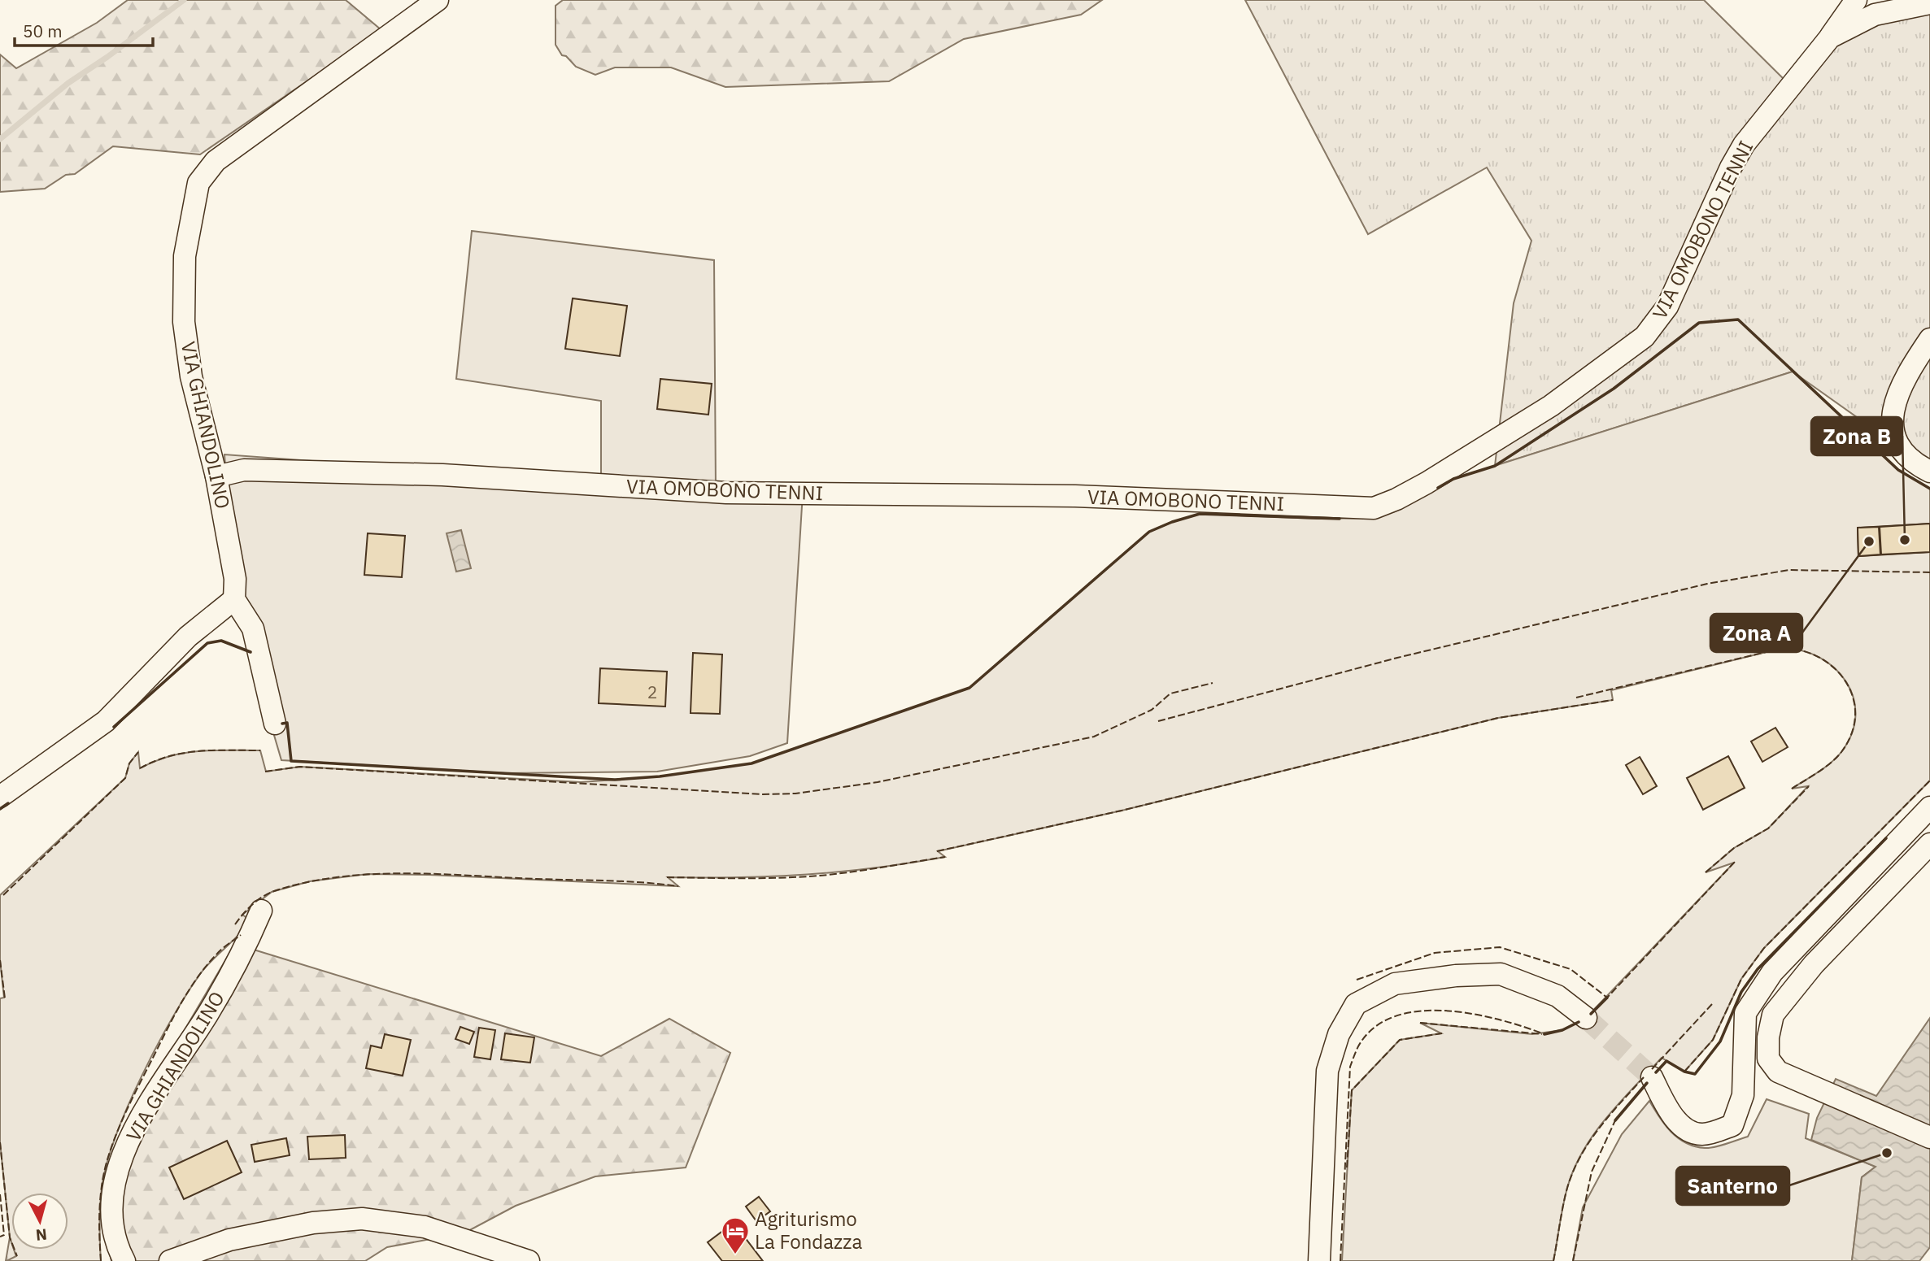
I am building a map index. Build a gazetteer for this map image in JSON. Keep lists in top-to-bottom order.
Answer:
{
  "streets": {
    "street": ["VIA OMOBONO TENNI", "VIA GHIANDOLINO"]
  },
  "crossings": [
    ["VIA OMOBONO TENNI", "VIA GHIANDOLINO"]
  ],
  "places": {
    "other": ["Zona B", "Zona A", "Santerno"],
    "hotel": ["Agriturismo La Fondazza"]
  },
  "house_numbers": ["2"],
  "scale_bar": "50 m",
  "north": "bottom"
}
